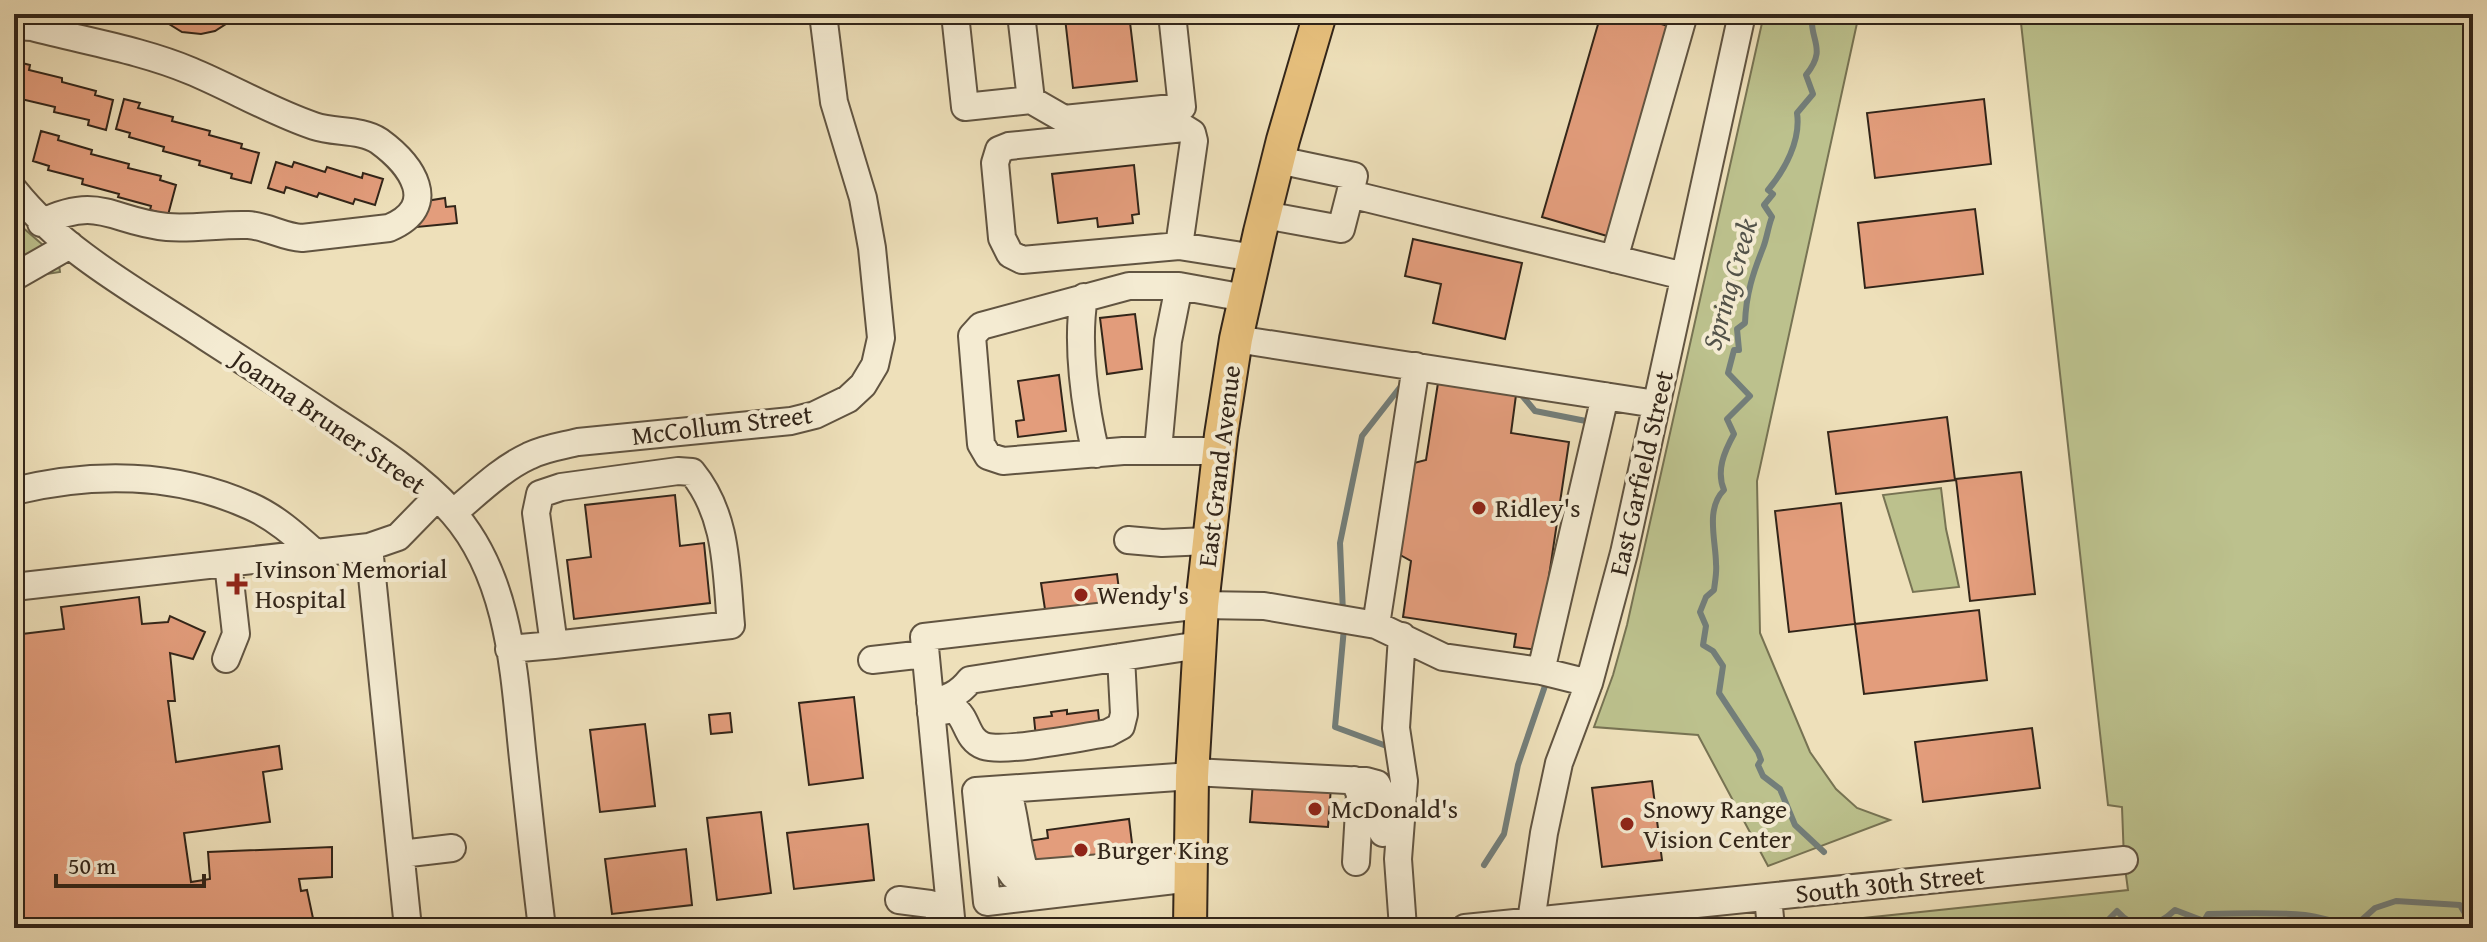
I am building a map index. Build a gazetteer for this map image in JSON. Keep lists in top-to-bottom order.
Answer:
{
  "streets": {
    "main road": ["East Grand Avenue"],
    "street": [
      "Joanna Bruner Street",
      "McCollum Street",
      "East Garfield Street",
      "South 30th Street"
    ]
  },
  "crossings": [
    ["Joanna Bruner Street", "McCollum Street"],
    ["East Garfield Street", "South 30th Street"]
  ],
  "water": ["Spring Creek"],
  "places": {
    "other": [
      "Ridley's",
      "Wendy's",
      "McDonald's",
      "Snowy Range Vision Center",
      "Burger King"
    ],
    "health": ["Ivinson Memorial Hospital"]
  },
  "scale_bar": "50 m"
}
